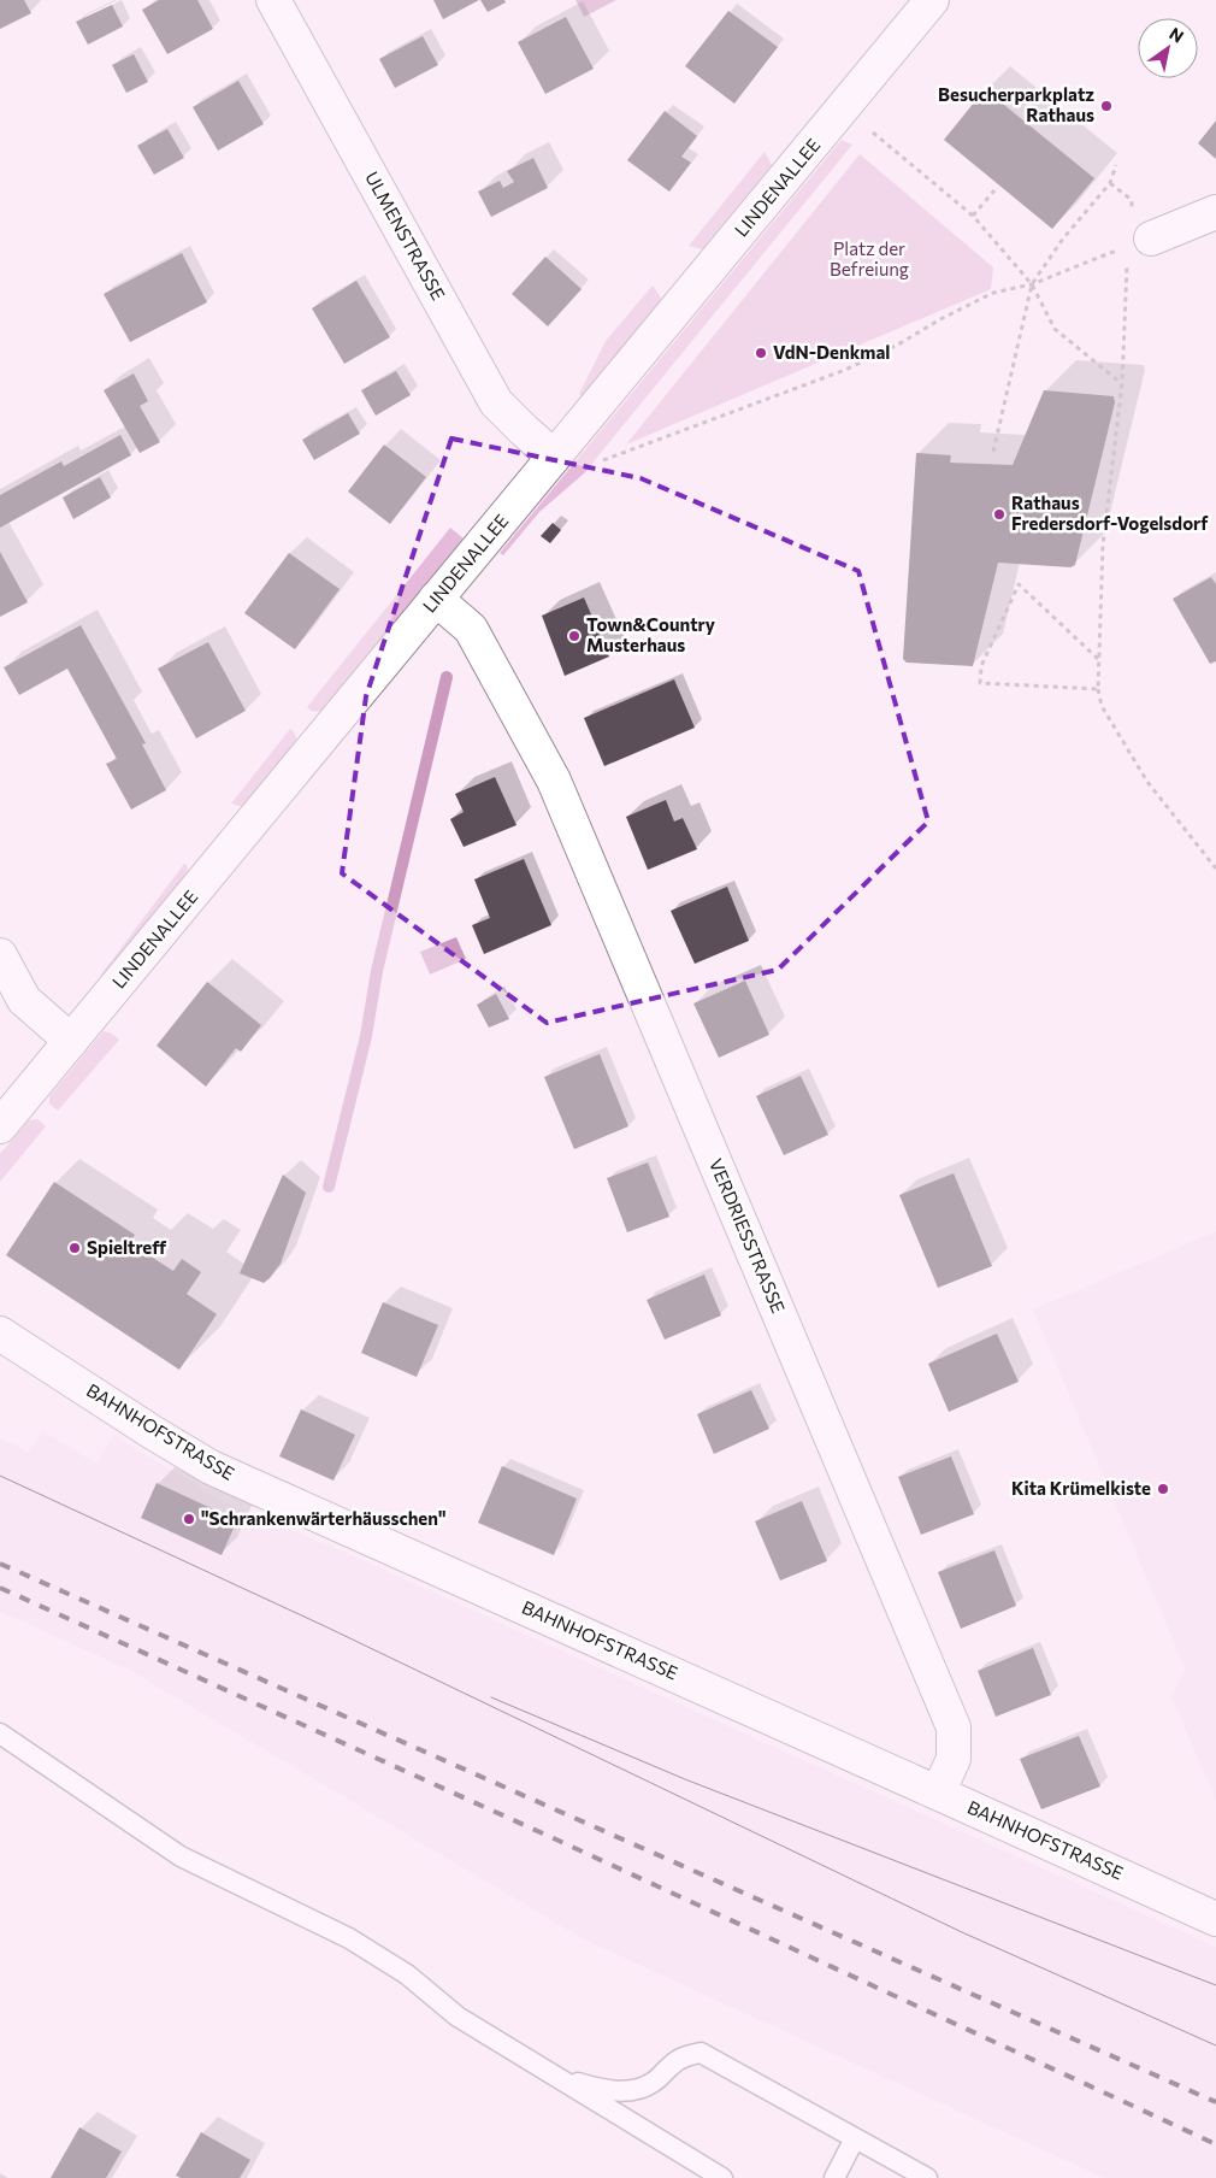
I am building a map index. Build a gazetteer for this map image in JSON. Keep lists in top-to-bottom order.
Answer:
{
  "streets": {
    "street": [
      "LINDENALLEE",
      "ULMENSTRASSE",
      "VERDRIESSTRASSE",
      "BAHNHOFSTRASSE"
    ]
  },
  "crossings": [
    ["LINDENALLEE", "ULMENSTRASSE"],
    ["LINDENALLEE", "VERDRIESSTRASSE"],
    ["VERDRIESSTRASSE", "BAHNHOFSTRASSE"]
  ],
  "parks": ["Platz der Befreiung"],
  "places": [
    "Besucherparkplatz Rathaus",
    "VdN-Denkmal",
    "Rathaus Fredersdorf-Vogelsdorf",
    "Town&Country Musterhaus",
    "Spieltreff",
    "Kita Krümelkiste",
    "\"Schrankenwärterhäusschen\""
  ],
  "north": "top right"
}
